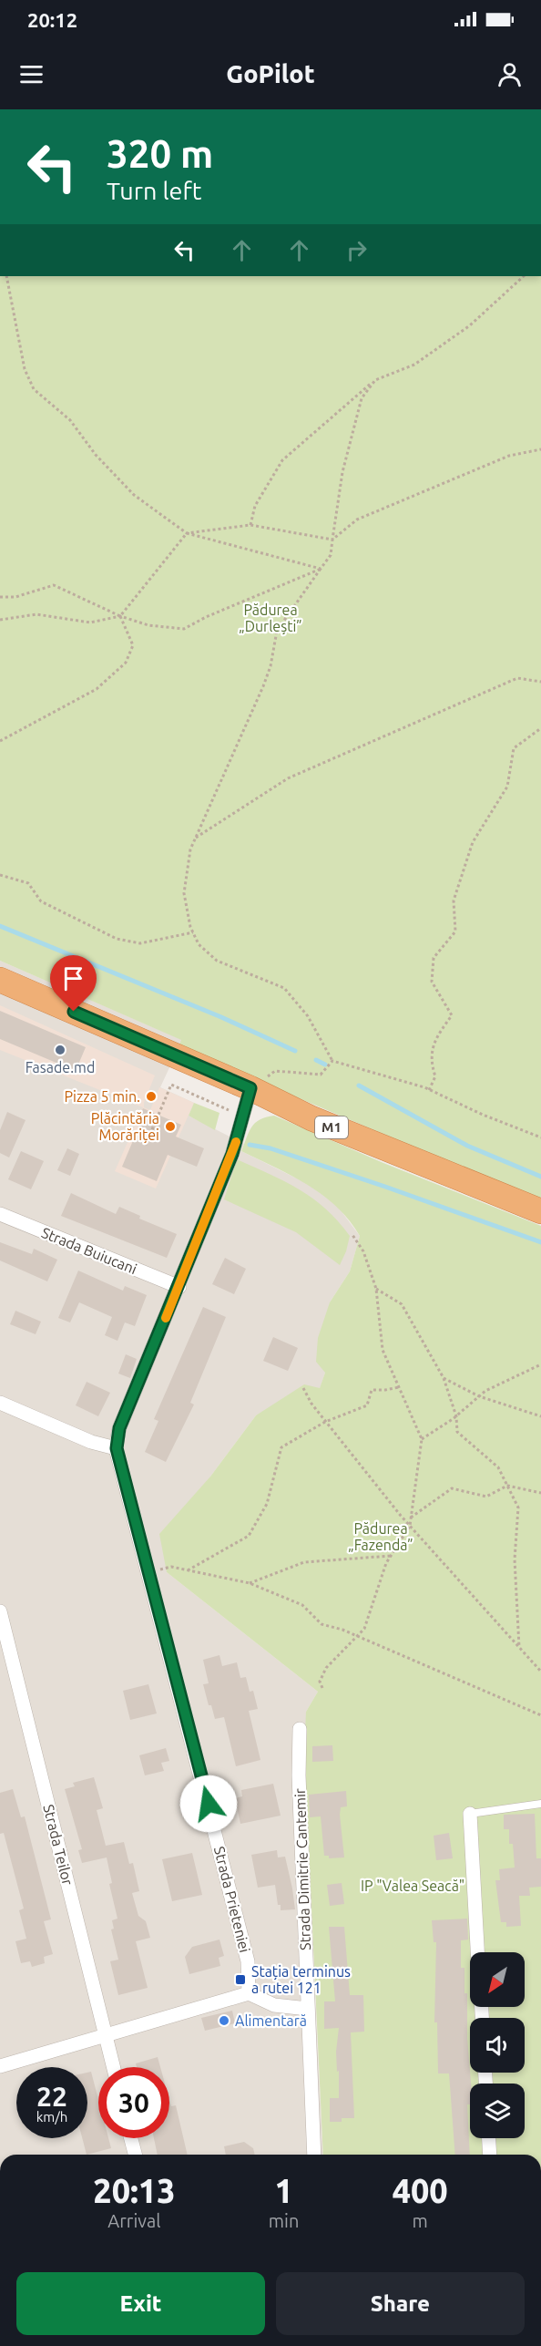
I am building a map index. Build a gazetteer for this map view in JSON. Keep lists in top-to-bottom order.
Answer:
{
  "streets": {
    "highway": ["M1"],
    "street": [
      "Strada Buiucani",
      "Strada Teilor",
      "Strada Dimitrie Cantemir",
      "Strada Prieteniei"
    ]
  },
  "crossings": [
    ["M1", "Strada Prieteniei"],
    ["Strada Buiucani", "Strada Prieteniei"]
  ],
  "parks": ["Pădurea „Durlești”", "Pădurea „Fazenda”", "IP \"Valea Seacă\""],
  "places": {
    "other": [
      "Fasade.md",
      "Pizza 5 min.",
      "Plăcintăria Morăriței",
      "Alimentară"
    ],
    "transit": ["Stația terminus a rutei 121"]
  },
  "north": "bottom left",
  "page": {
    "status": "20:12",
    "header": "GoPilot",
    "turn": ["320 m", "Turn left"],
    "speed": "22 km/h",
    "limit": "30",
    "eta": [
      "20:13",
      "Arrival",
      "1",
      "min",
      "400",
      "m"
    ],
    "buttons": ["Exit", "Share"]
  }
}
